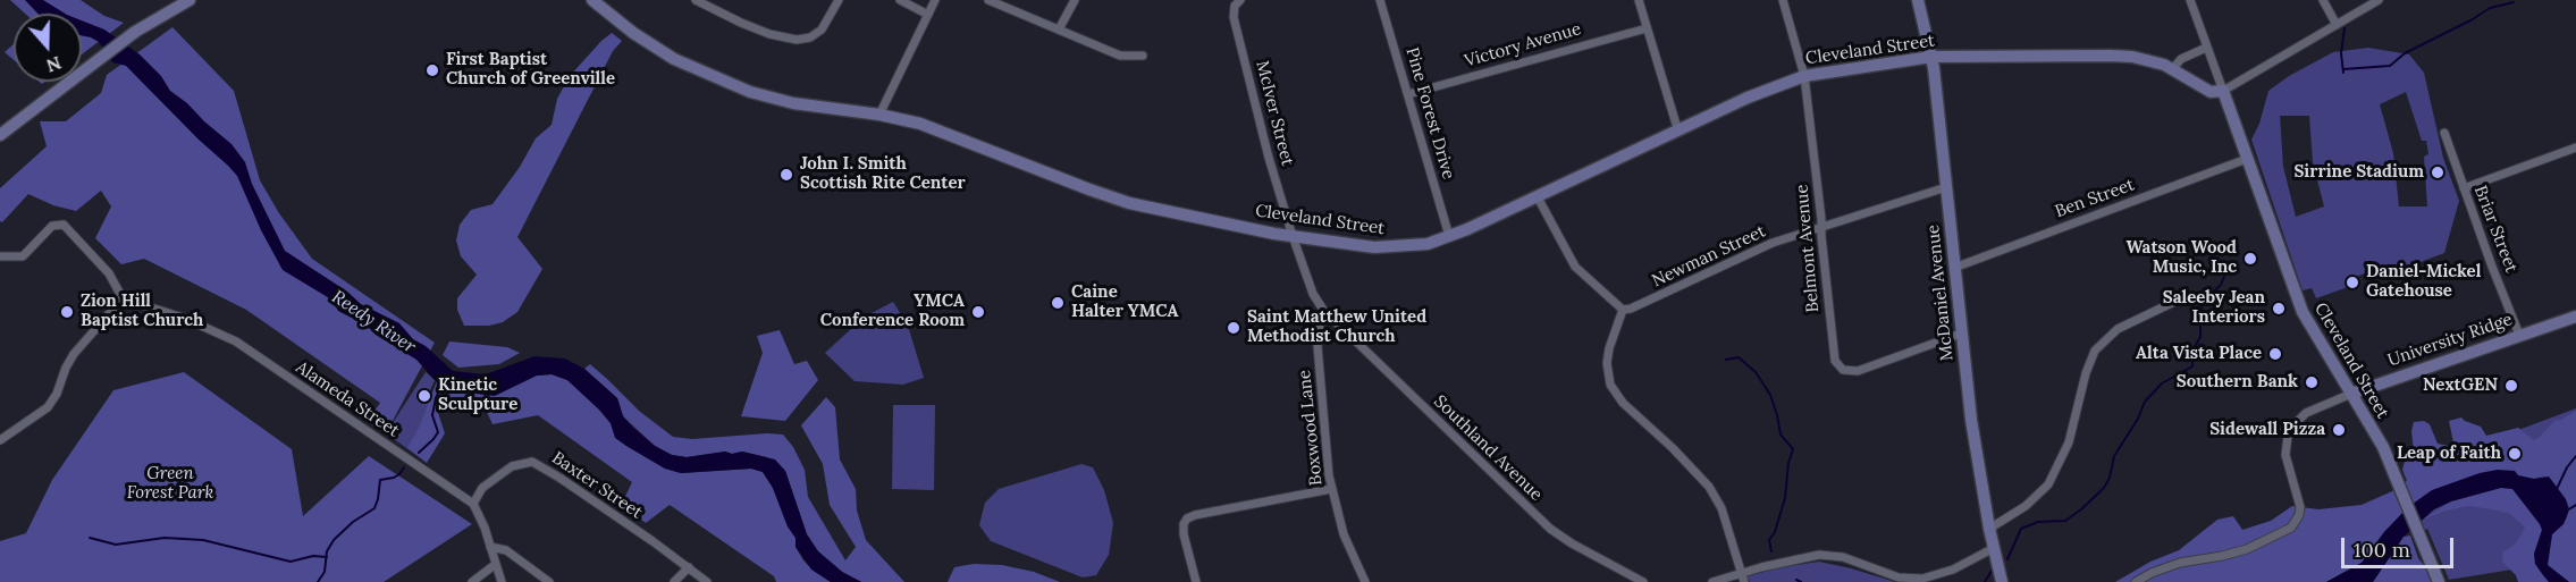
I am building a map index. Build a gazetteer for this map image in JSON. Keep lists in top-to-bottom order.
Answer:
{
  "streets": {
    "street": [
      "Victory Avenue",
      "Cleveland Street",
      "McIver Street",
      "Pine Forest Drive",
      "Ben Street",
      "Briar Street",
      "Belmont Avenue",
      "Newman Street",
      "McDaniel Avenue",
      "University Ridge",
      "Alameda Street",
      "Boxwood Lane",
      "Southland Avenue",
      "Baxter Street"
    ]
  },
  "crossings": [
    ["Victory Avenue", "Pine Forest Drive"],
    ["Cleveland Street", "McIver Street"],
    ["Cleveland Street", "Pine Forest Drive"],
    ["Cleveland Street", "Ben Street"],
    ["Cleveland Street", "Belmont Avenue"],
    ["Cleveland Street", "McDaniel Avenue"],
    ["Cleveland Street", "University Ridge"],
    ["Ben Street", "McDaniel Avenue"],
    ["Briar Street", "University Ridge"],
    ["Belmont Avenue", "Newman Street"],
    ["Belmont Avenue", "McDaniel Avenue"],
    ["Newman Street", "McDaniel Avenue"],
    ["Alameda Street", "Baxter Street"],
    ["Boxwood Lane", "Southland Avenue"]
  ],
  "water": ["Reedy River"],
  "parks": ["Green Forest Park"],
  "places": [
    "First Baptist Church of Greenville",
    "Sirrine Stadium",
    "John I. Smith Scottish Rite Center",
    "Watson Wood Music, Inc",
    "Daniel-Mickel Gatehouse",
    "Caine Halter YMCA",
    "Saleeby Jean Interiors",
    "Zion Hill Baptist Church",
    "YMCA Conference Room",
    "Saint Matthew United Methodist Church",
    "Alta Vista Place",
    "Southern Bank",
    "NextGEN",
    "Kinetic Sculpture",
    "Sidewall Pizza",
    "Leap of Faith"
  ],
  "scale_bar": "100 m",
  "north": "bottom"
}
